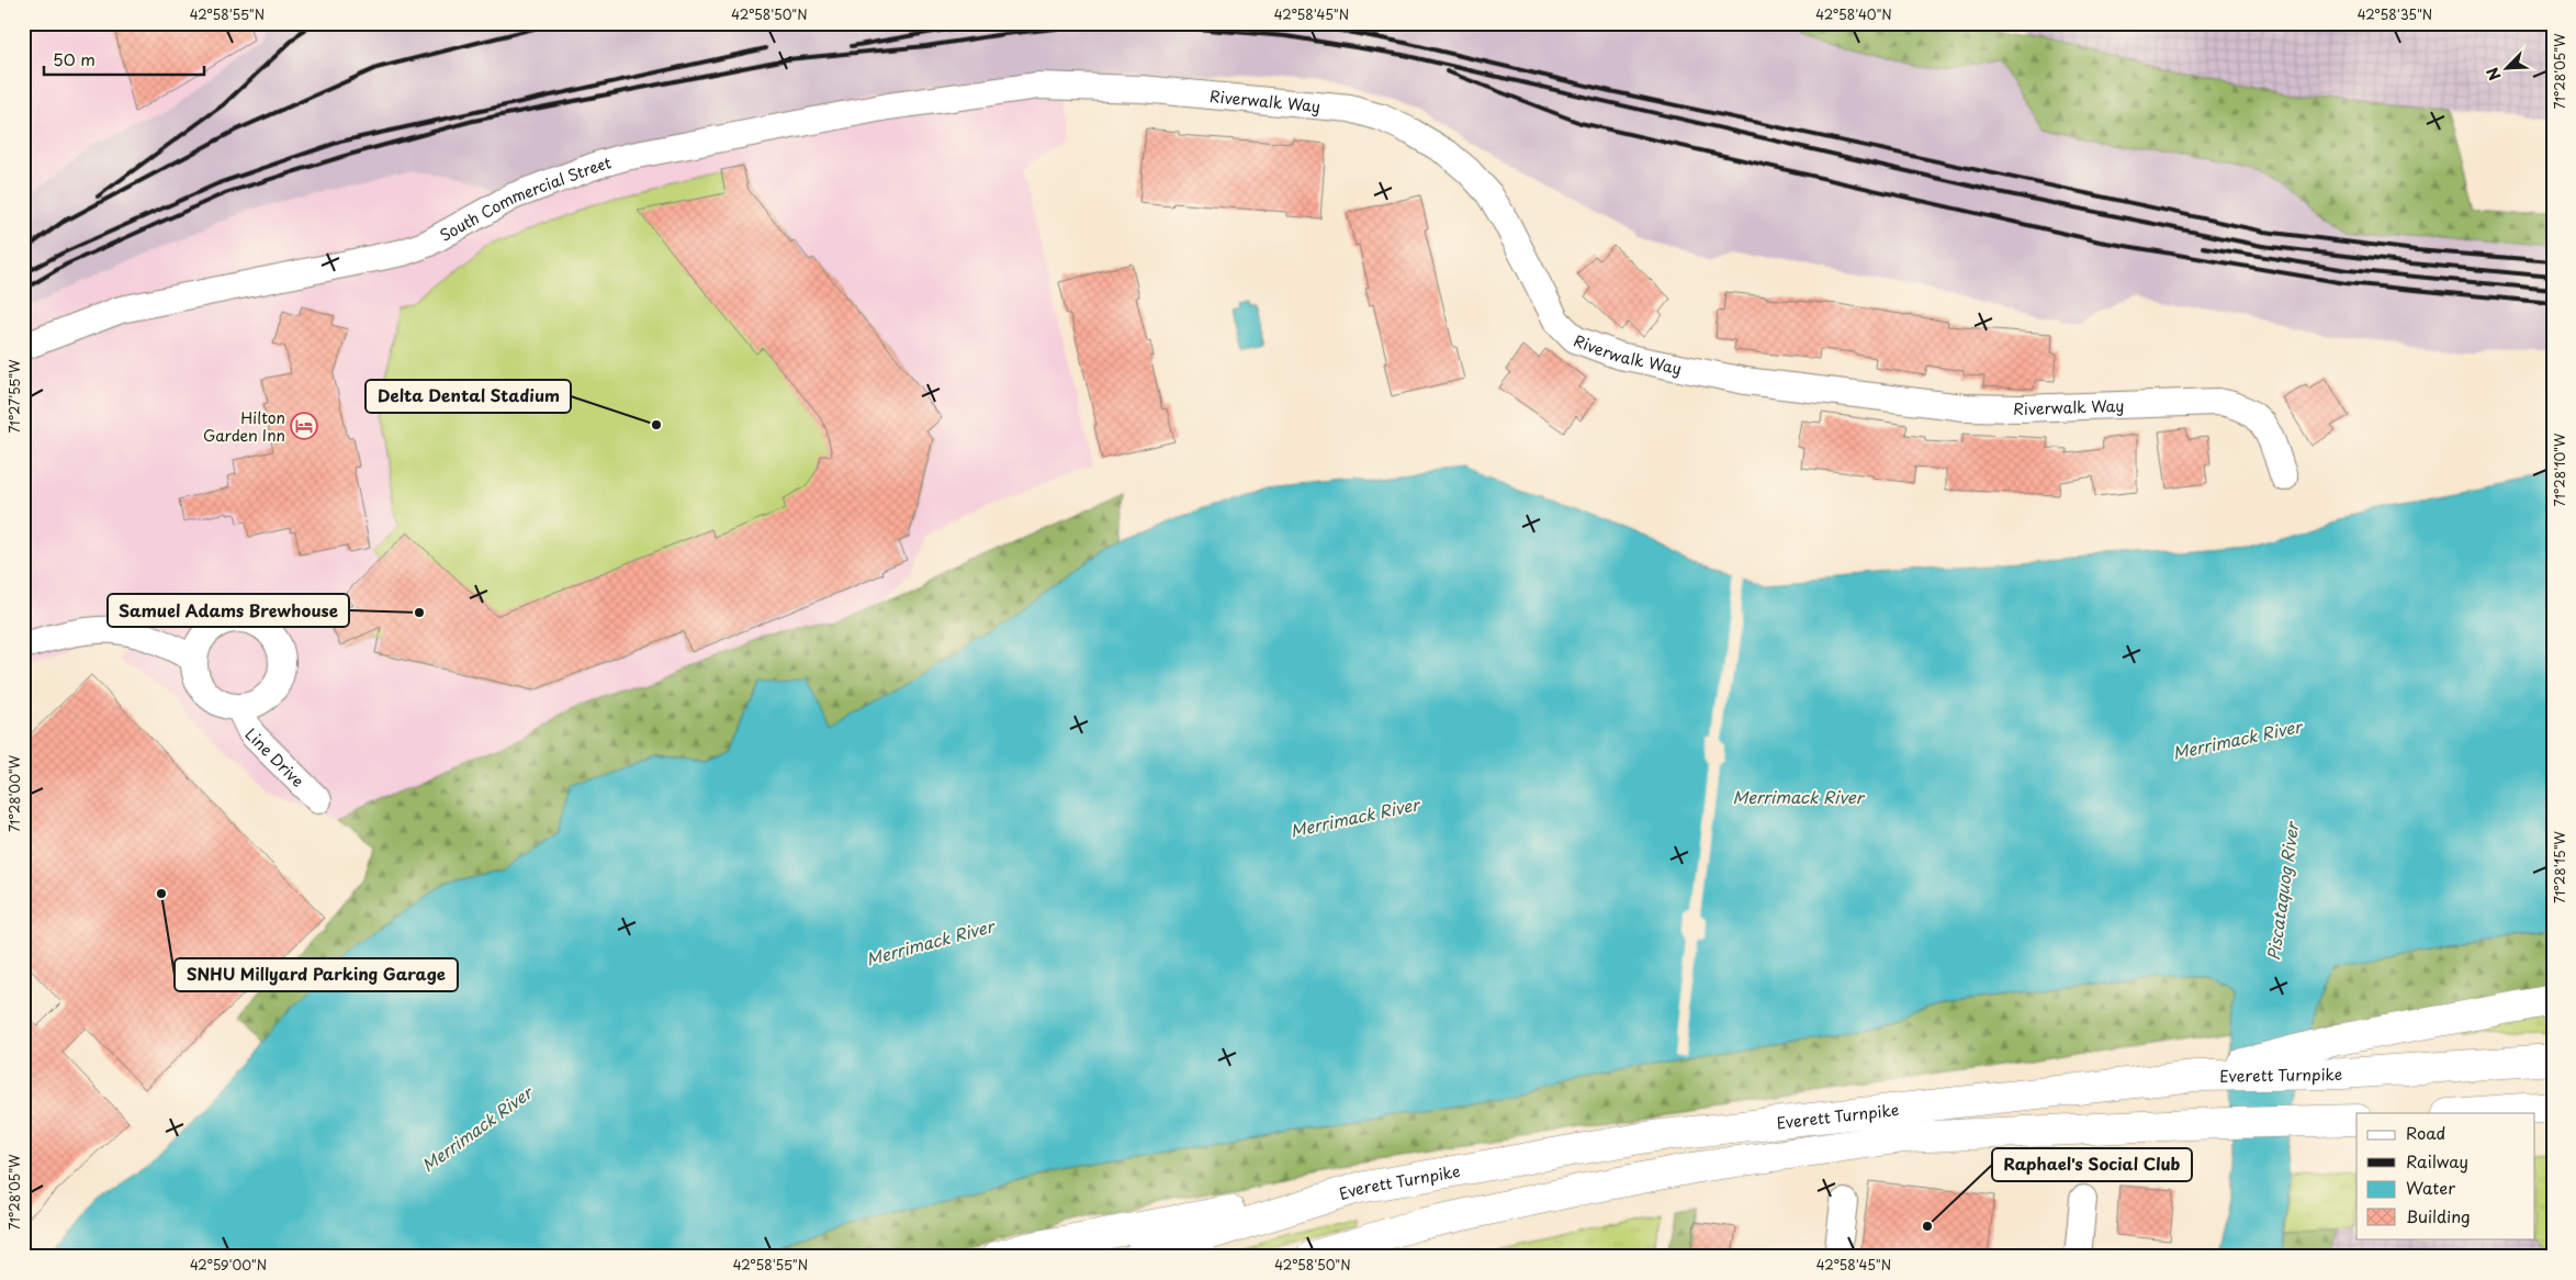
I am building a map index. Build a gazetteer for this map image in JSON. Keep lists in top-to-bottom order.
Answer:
{
  "streets": {
    "highway": ["Everett Turnpike"],
    "street": ["Riverwalk Way", "South Commercial Street", "Line Drive"]
  },
  "crossings": [
    ["Riverwalk Way", "South Commercial Street"]
  ],
  "water": ["Merrimack River", "Piscataquog River"],
  "places": {
    "other": [
      "Delta Dental Stadium",
      "Samuel Adams Brewhouse",
      "SNHU Millyard Parking Garage",
      "Raphael's Social Club"
    ],
    "hotel": ["Hilton Garden Inn"]
  },
  "legend": [
    "Road",
    "Railway",
    "Water",
    "Building"
  ],
  "scale_bar": "50 m",
  "north": "bottom left",
  "coordinates": [
    "42°58'55\"N",
    "42°58'50\"N",
    "42°58'45\"N",
    "42°58'40\"N",
    "42°58'35\"N",
    "71°28'05\"W",
    "71°27'55\"W",
    "71°28'10\"W",
    "71°28'00\"W",
    "71°28'15\"W",
    "42°59'00\"N"
  ]
}
